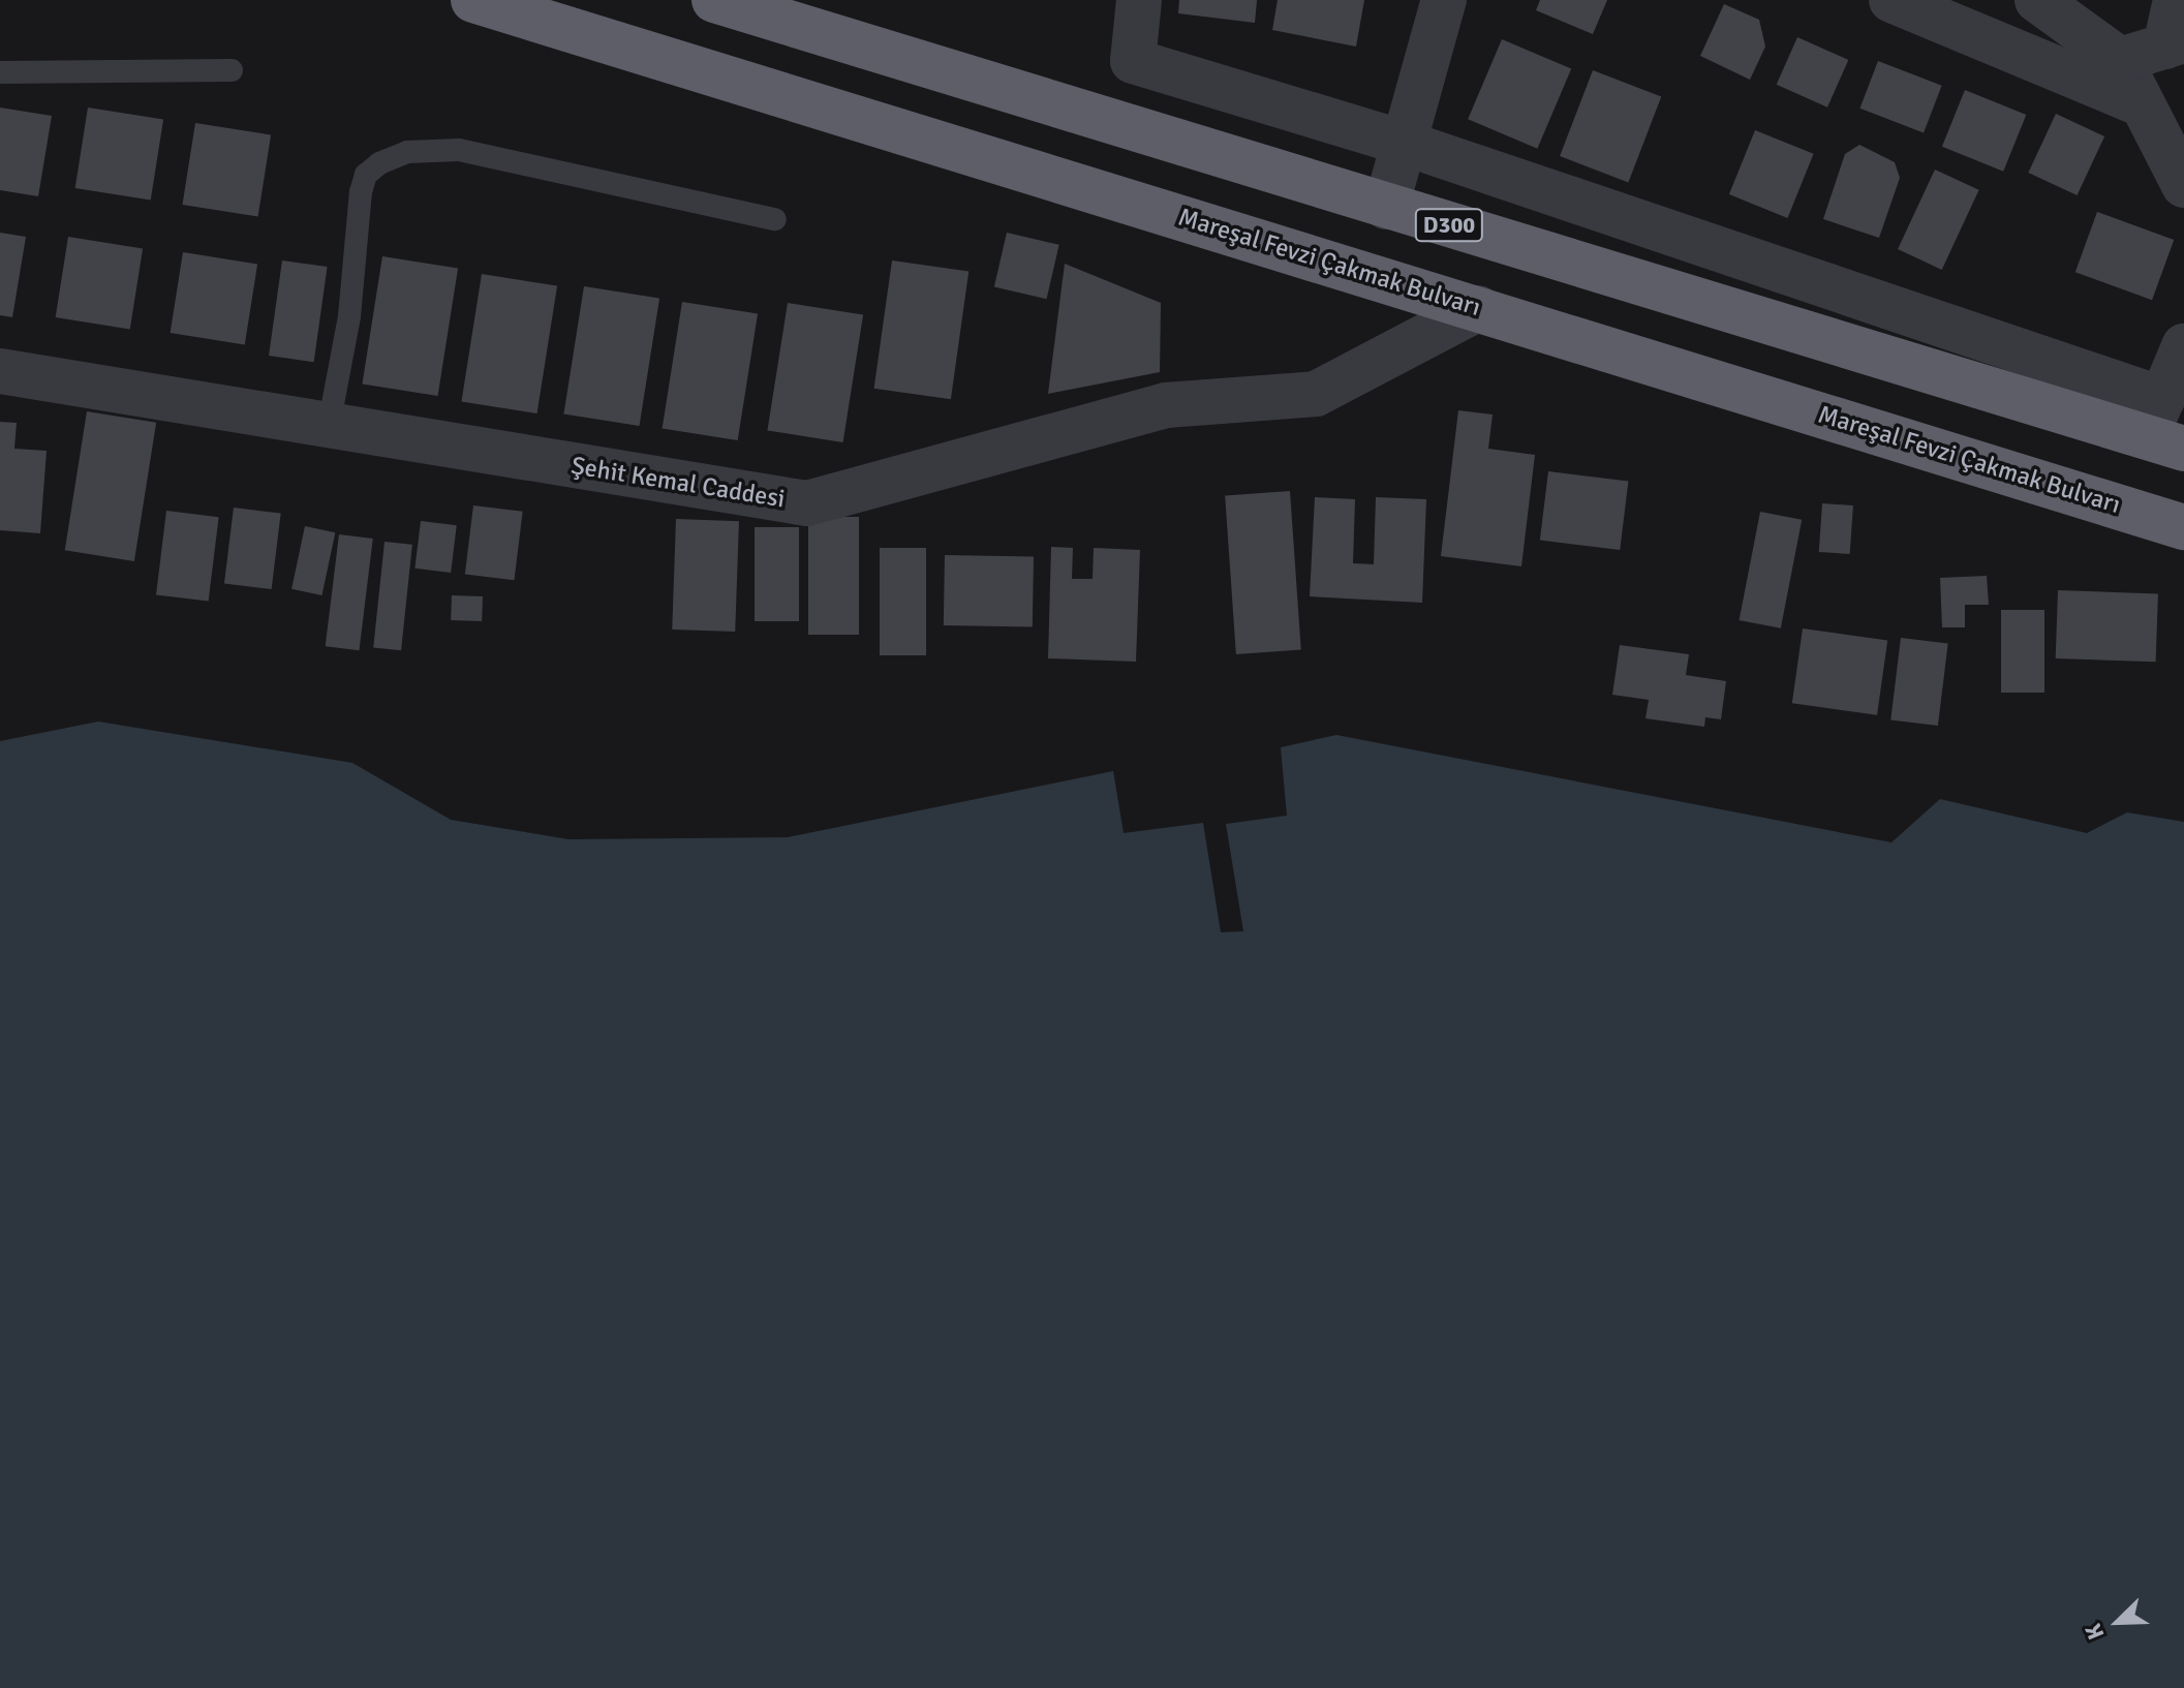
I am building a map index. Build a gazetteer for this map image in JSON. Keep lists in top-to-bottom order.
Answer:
{
  "streets": {
    "highway": ["D300", "Mareşal Fevzi Çakmak Bulvarı"],
    "street": ["Şehit Kemal Caddesi"]
  },
  "crossings": [
    ["Mareşal Fevzi Çakmak Bulvarı", "Şehit Kemal Caddesi"]
  ],
  "north": "bottom left"
}
